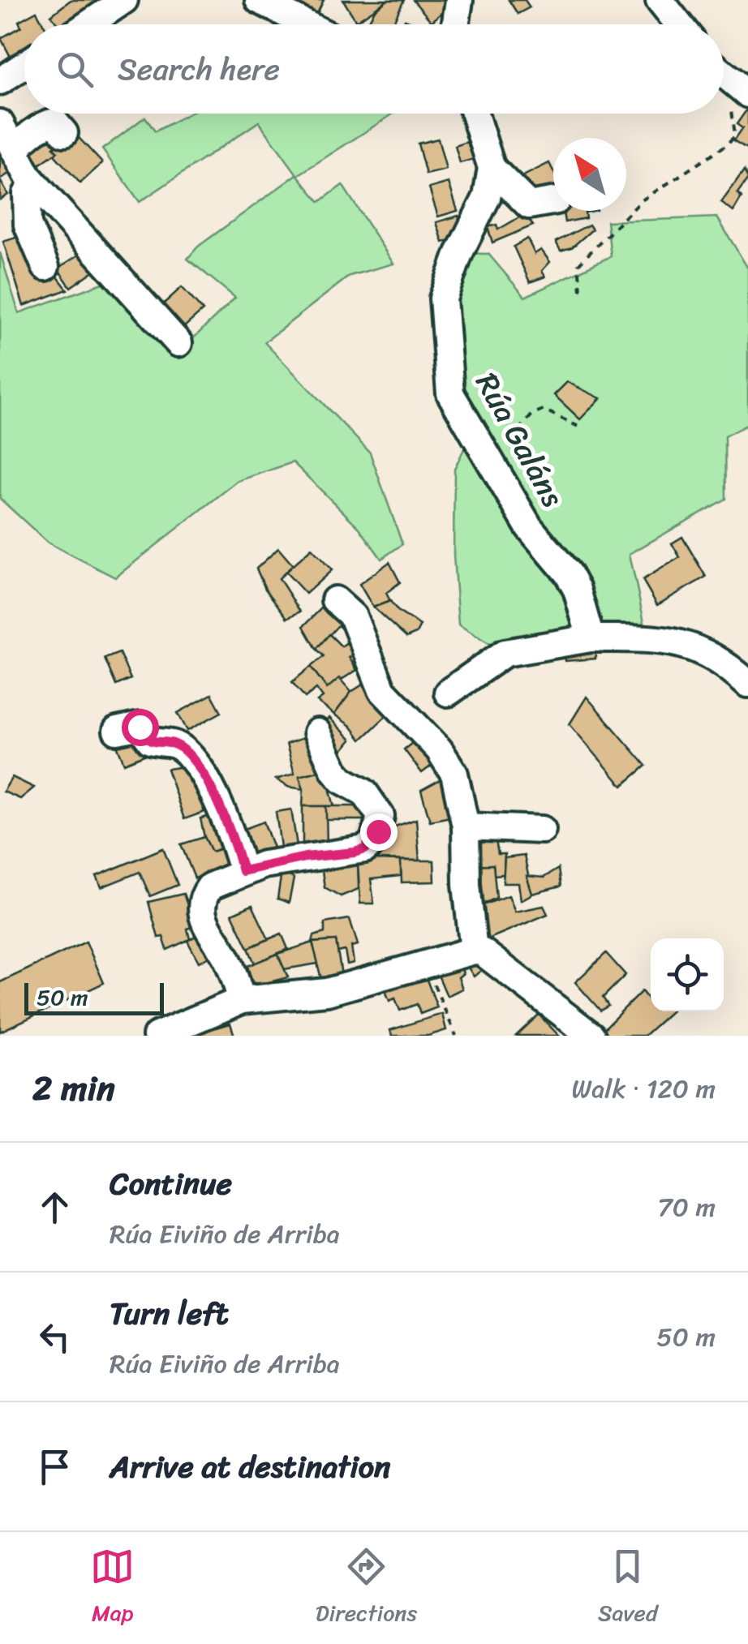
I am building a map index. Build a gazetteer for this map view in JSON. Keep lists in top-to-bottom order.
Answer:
{
  "streets": {
    "street": ["Rúa Galáns"]
  },
  "scale_bar": "50 m",
  "north": "top left",
  "page": {
    "search": "Search here",
    "scale": "50 m",
    "heading": ["2 min", "Walk · 120 m"],
    "list": [
      ["Continue", "Rúa Eiviño de Arriba", "70 m"],
      ["Turn left", "Rúa Eiviño de Arriba", "50 m"],
      "Arrive at destination"
    ],
    "nav": ["Map", "Directions", "Saved"]
  }
}
